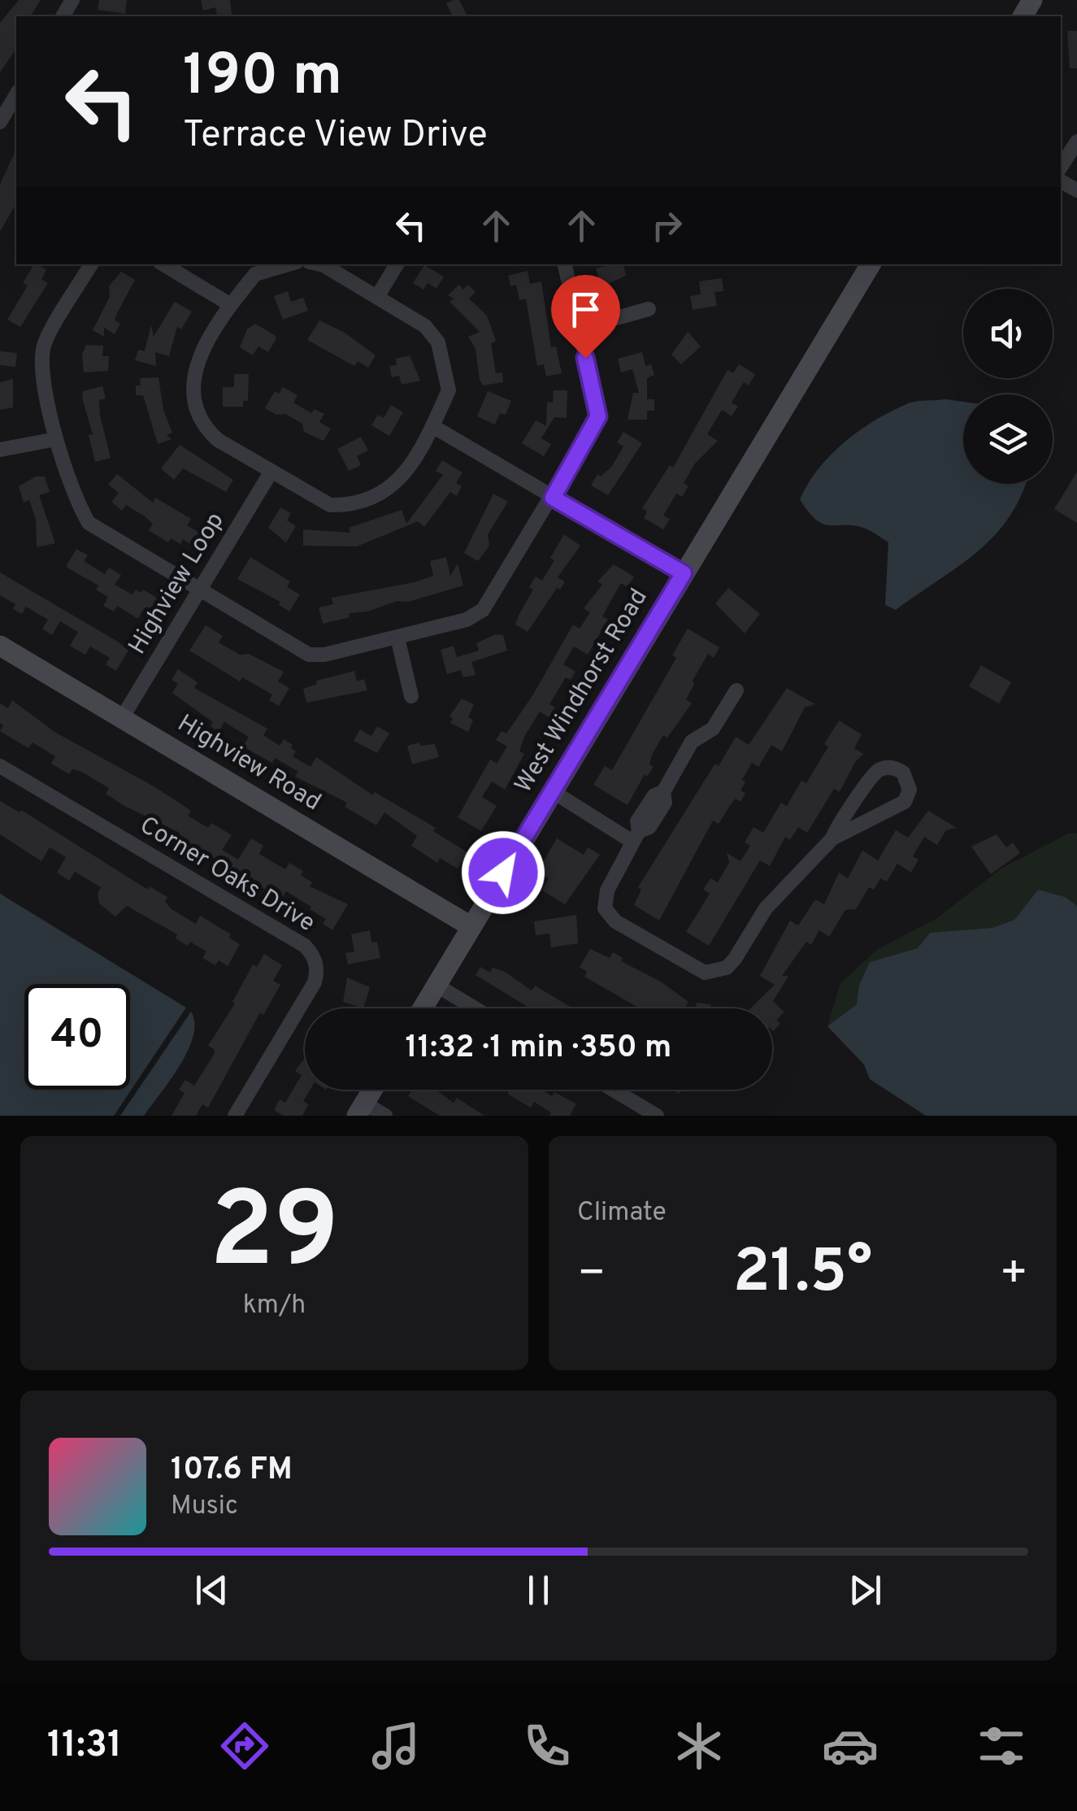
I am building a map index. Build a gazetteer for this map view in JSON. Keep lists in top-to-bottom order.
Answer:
{
  "streets": {
    "street": [
      "Highview Loop",
      "West Windhorst Road",
      "Highview Road",
      "Corner Oaks Drive"
    ]
  },
  "crossings": [
    ["Highview Loop", "Highview Road"],
    ["West Windhorst Road", "Highview Road"]
  ],
  "page": {
    "turn": ["190 m", "Terrace View Drive"],
    "limit": "40",
    "trip": "11:32 · 1 min · 350 m",
    "tile": [
      ["29", "km/h"],
      "Climate"
    ],
    "heat": ["−", "21.5°", "+"],
    "song": ["107.6 FM", "Music"],
    "tabs": "11:31"
  }
}
